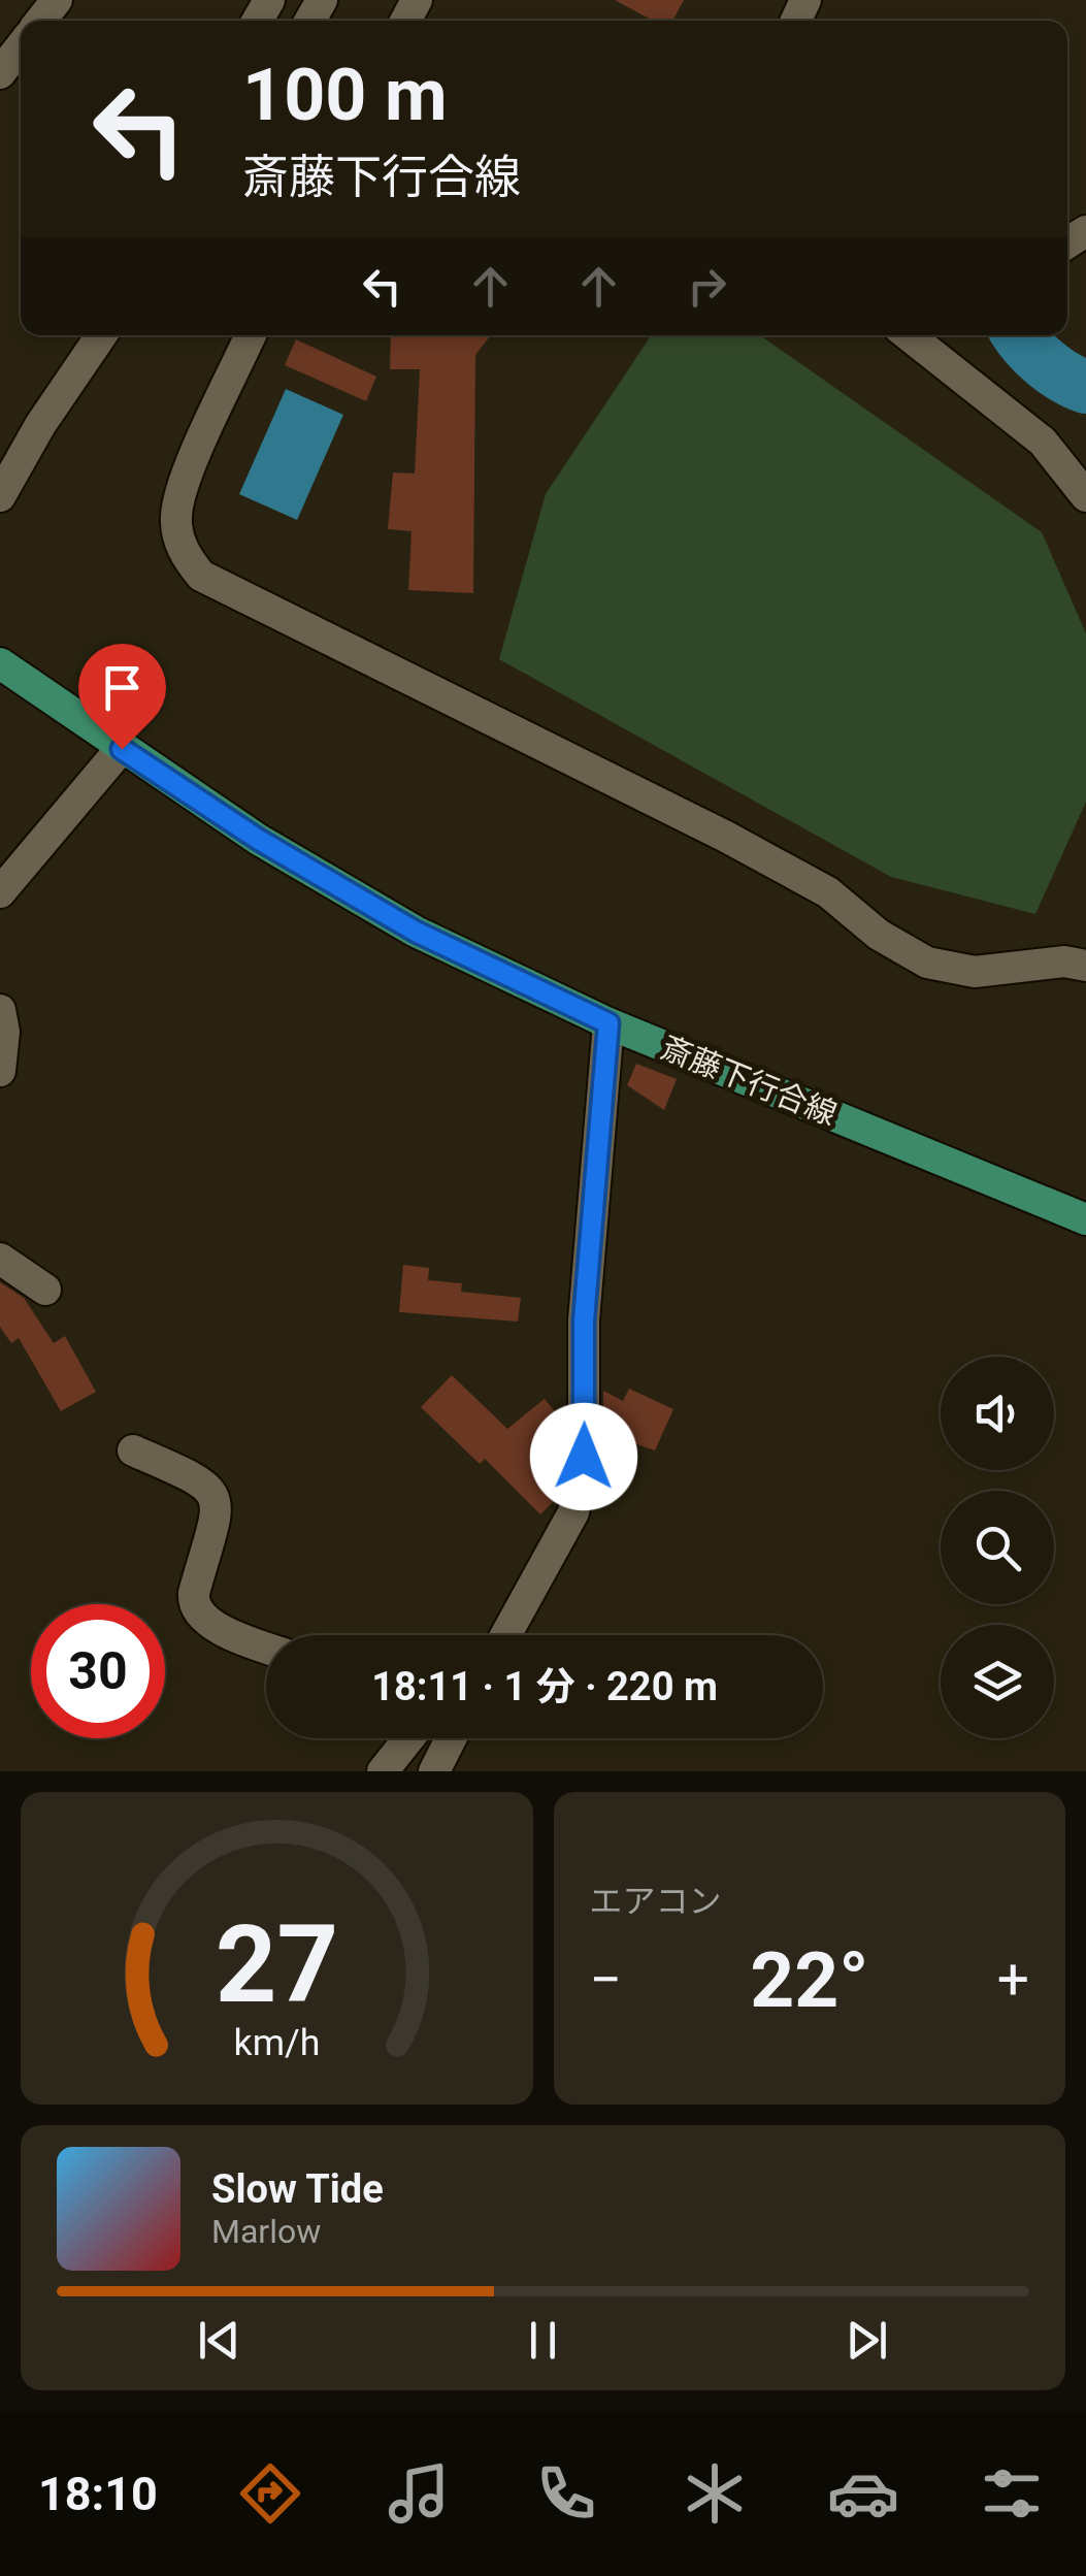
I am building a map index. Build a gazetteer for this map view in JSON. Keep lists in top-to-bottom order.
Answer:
{
  "streets": {
    "main road": ["斎藤下行合線"]
  },
  "page": {
    "turn": ["100 m", "斎藤下行合線"],
    "limit": "30",
    "trip": "18:11 · 1 分 · 220 m",
    "tile": "エアコン",
    "heat": ["−", "22°", "+"],
    "song": ["Slow Tide", "Marlow"],
    "tabs": "18:10",
    "gauge": ["27", "km/h"]
  }
}
